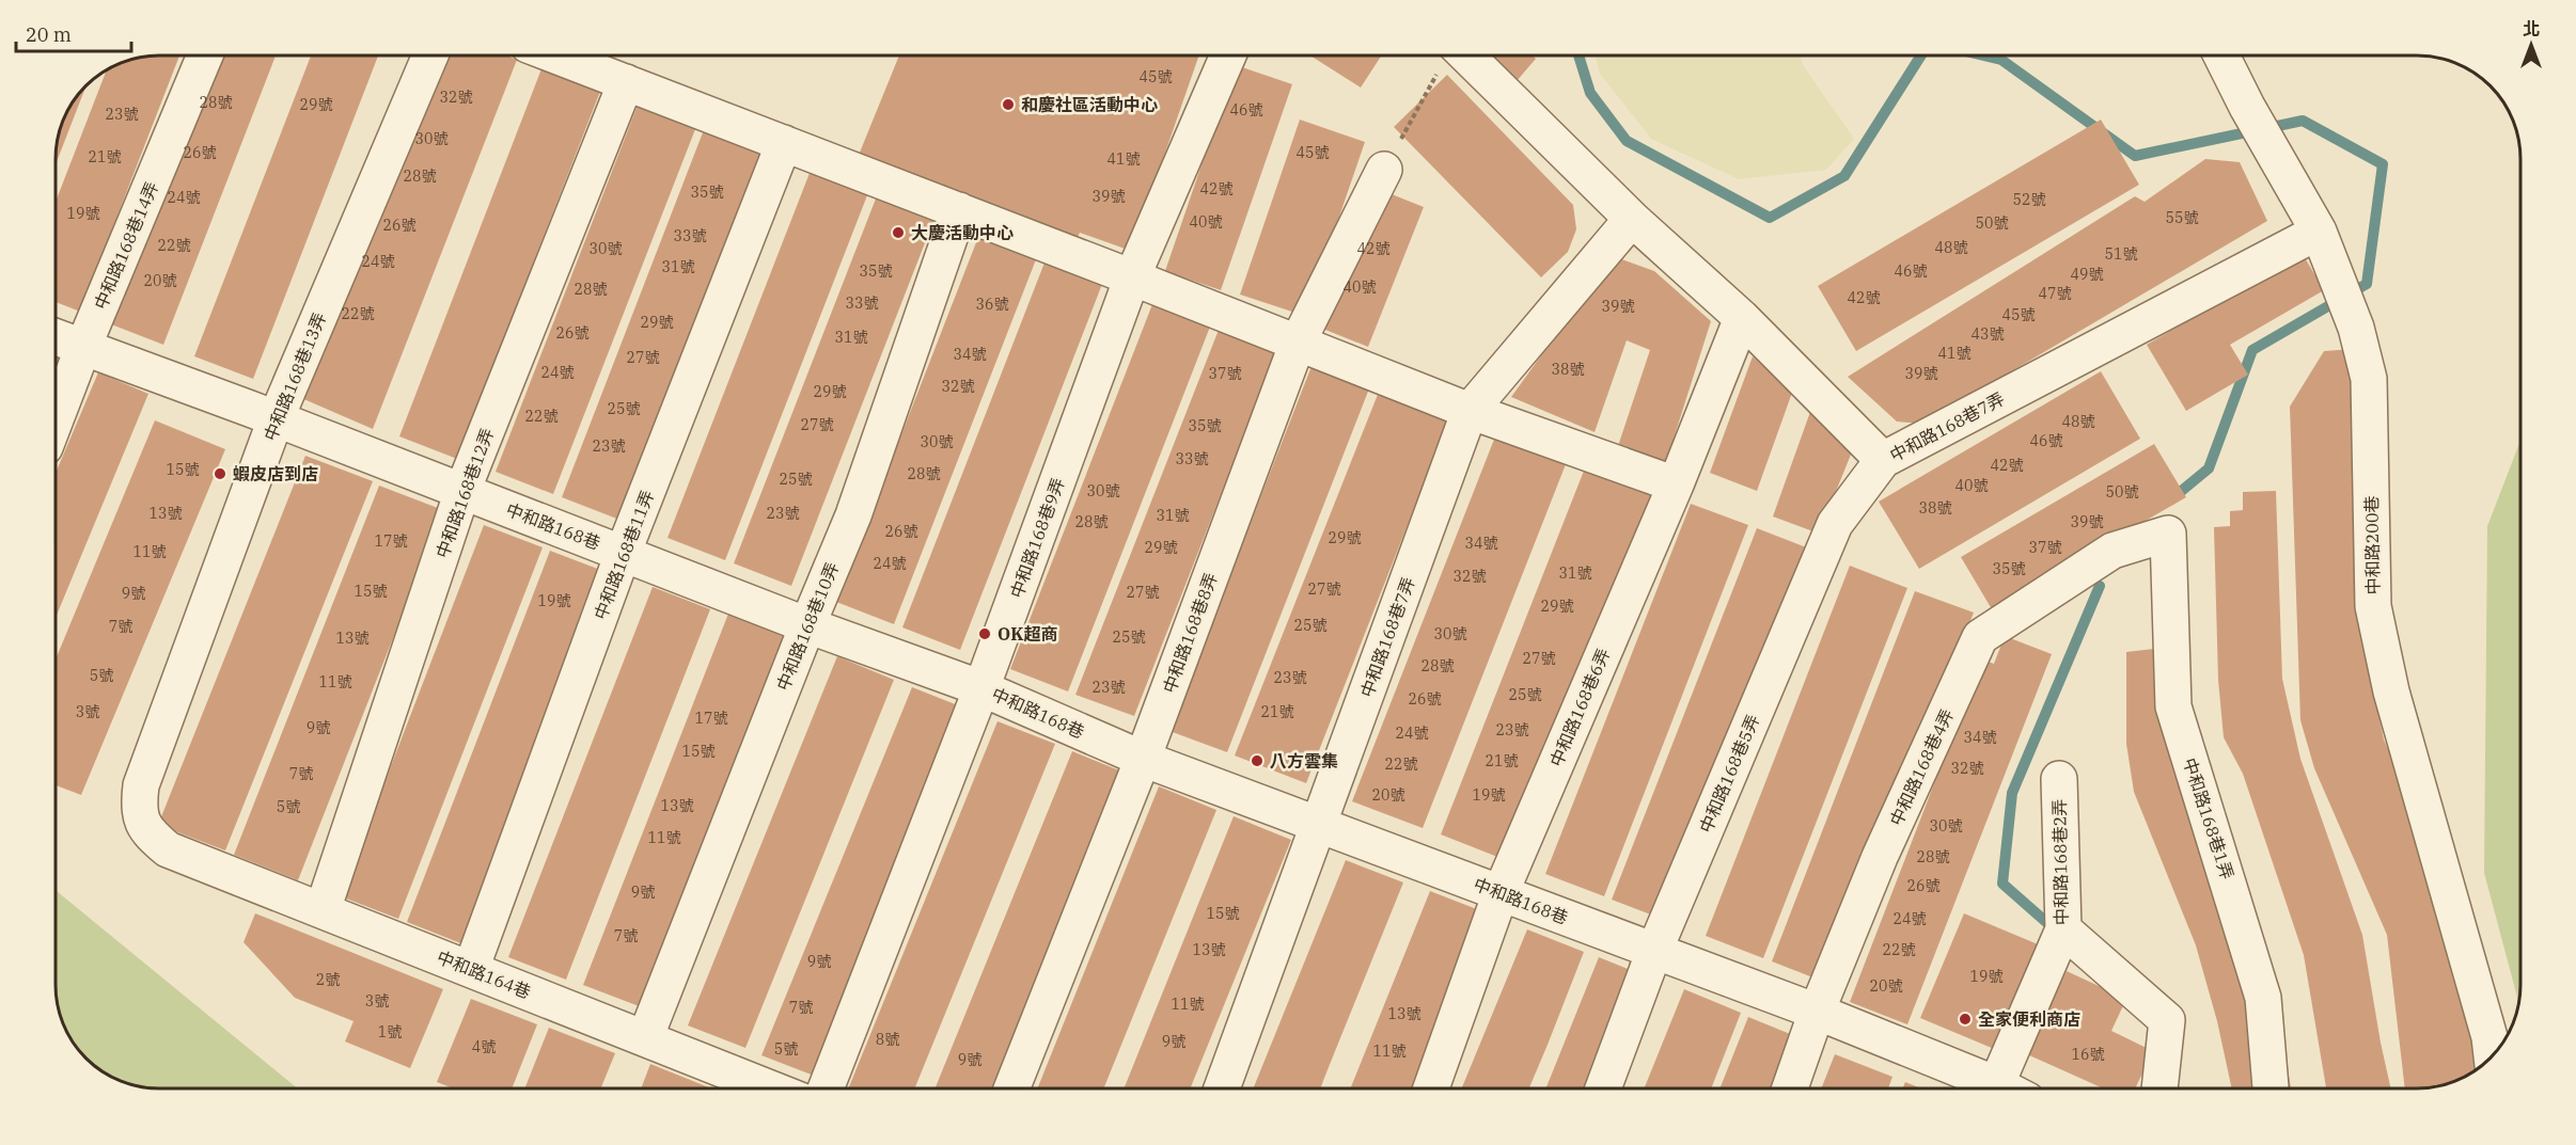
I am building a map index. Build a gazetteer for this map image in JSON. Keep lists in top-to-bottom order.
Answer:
{
  "streets": {
    "street": [
      "中和路168巷14弄",
      "中和路168巷13弄",
      "中和路168巷7弄",
      "中和路168巷12弄",
      "中和路168巷",
      "中和路168巷9弄",
      "中和路200巷",
      "中和路168巷11弄",
      "中和路168巷10弄",
      "中和路168巷8弄",
      "中和路168巷6弄",
      "中和路168巷4弄",
      "中和路168巷5弄",
      "中和路168巷1弄",
      "中和路168巷2弄",
      "中和路164巷"
    ]
  },
  "crossings": [
    ["中和路168巷14弄", "中和路168巷"],
    ["中和路168巷13弄", "中和路168巷"],
    ["中和路168巷13弄", "中和路164巷"],
    ["中和路168巷7弄", "中和路168巷"],
    ["中和路168巷7弄", "中和路200巷"],
    ["中和路168巷7弄", "中和路168巷6弄"],
    ["中和路168巷7弄", "中和路168巷5弄"],
    ["中和路168巷12弄", "中和路168巷"],
    ["中和路168巷12弄", "中和路164巷"],
    ["中和路168巷", "中和路168巷9弄"],
    ["中和路168巷", "中和路168巷11弄"],
    ["中和路168巷", "中和路168巷10弄"],
    ["中和路168巷", "中和路168巷8弄"],
    ["中和路168巷", "中和路168巷6弄"],
    ["中和路168巷", "中和路168巷4弄"],
    ["中和路168巷", "中和路168巷5弄"],
    ["中和路168巷11弄", "中和路164巷"],
    ["中和路168巷10弄", "中和路164巷"],
    ["中和路168巷4弄", "中和路168巷1弄"]
  ],
  "places": [
    "和慶社區活動中心",
    "大慶活動中心",
    "蝦皮店到店",
    "OK超商",
    "八方雲集",
    "全家便利商店"
  ],
  "house_numbers": [
    "45號",
    "32號",
    "28號",
    "29號",
    "46號",
    "23號",
    "30號",
    "26號",
    "45號",
    "21號",
    "41號",
    "28號",
    "42號",
    "35號",
    "39號",
    "24號",
    "52號",
    "19號",
    "55號",
    "40號",
    "50號",
    "26號",
    "33號",
    "22號",
    "48號",
    "30號",
    "42號",
    "51號",
    "24號",
    "31號",
    "35號",
    "46號",
    "49號",
    "20號",
    "40號",
    "28號",
    "47號",
    "42號",
    "33號",
    "36號",
    "39號",
    "22號",
    "45號",
    "29號",
    "26號",
    "43號",
    "31號",
    "41號",
    "34號",
    "27號",
    "38號",
    "24號",
    "37號",
    "39號",
    "32號",
    "29號",
    "25號",
    "22號",
    "48號",
    "27號",
    "35號",
    "46號",
    "30號",
    "23號",
    "33號",
    "42號",
    "15號",
    "28號",
    "25號",
    "40號",
    "30號",
    "50號",
    "38號",
    "13號",
    "23號",
    "31號",
    "28號",
    "39號",
    "26號",
    "29號",
    "17號",
    "34號",
    "29號",
    "37號",
    "11號",
    "24號",
    "35號",
    "31號",
    "32號",
    "27號",
    "15號",
    "27號",
    "9號",
    "19號",
    "29號",
    "25號",
    "7號",
    "30號",
    "25號",
    "13號",
    "27號",
    "28號",
    "5號",
    "23號",
    "11號",
    "23號",
    "25號",
    "26號",
    "3號",
    "21號",
    "17號",
    "9號",
    "23號",
    "24號",
    "34號",
    "15號",
    "21號",
    "22號",
    "32號",
    "7號",
    "20號",
    "19號",
    "13號",
    "5號",
    "30號",
    "11號",
    "28號",
    "26號",
    "9號",
    "15號",
    "24號",
    "7號",
    "13號",
    "22號",
    "9號",
    "19號",
    "2號",
    "20號",
    "3號",
    "11號",
    "7號",
    "13號",
    "1號",
    "8號",
    "9號",
    "4號",
    "5號",
    "11號",
    "16號",
    "9號"
  ],
  "scale_bar": "20 m",
  "north": "top"
}
